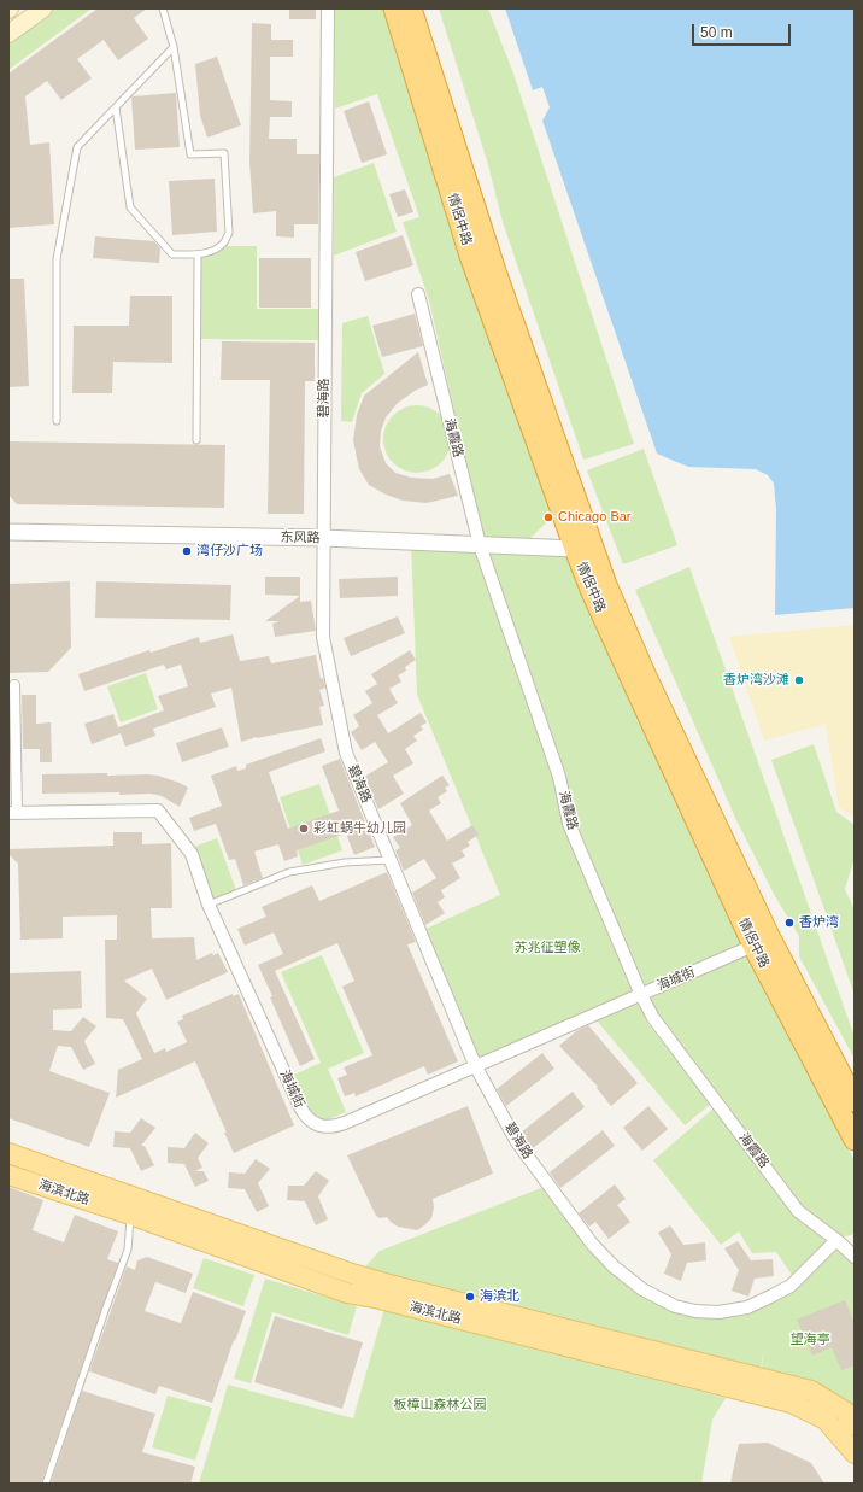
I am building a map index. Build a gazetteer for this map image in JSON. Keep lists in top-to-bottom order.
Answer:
{
  "streets": {
    "highway": ["情侶中路"],
    "main road": ["海滨北路"],
    "street": [
      "碧海路",
      "海霞路",
      "东风路",
      "海城街"
    ]
  },
  "crossings": [
    ["情侶中路", "东风路"],
    ["情侶中路", "海城街"],
    ["碧海路", "海霞路"],
    ["碧海路", "东风路"],
    ["碧海路", "海城街"],
    ["海霞路", "东风路"],
    ["海霞路", "海城街"]
  ],
  "parks": ["苏兆征塑像", "望海亭", "板樟山森林公园"],
  "places": [
    "Chicago Bar",
    "湾仔沙广场",
    "香炉湾沙滩",
    "彩虹蜗牛幼儿园",
    "香炉湾",
    "海滨北"
  ],
  "scale_bar": "50 m"
}
